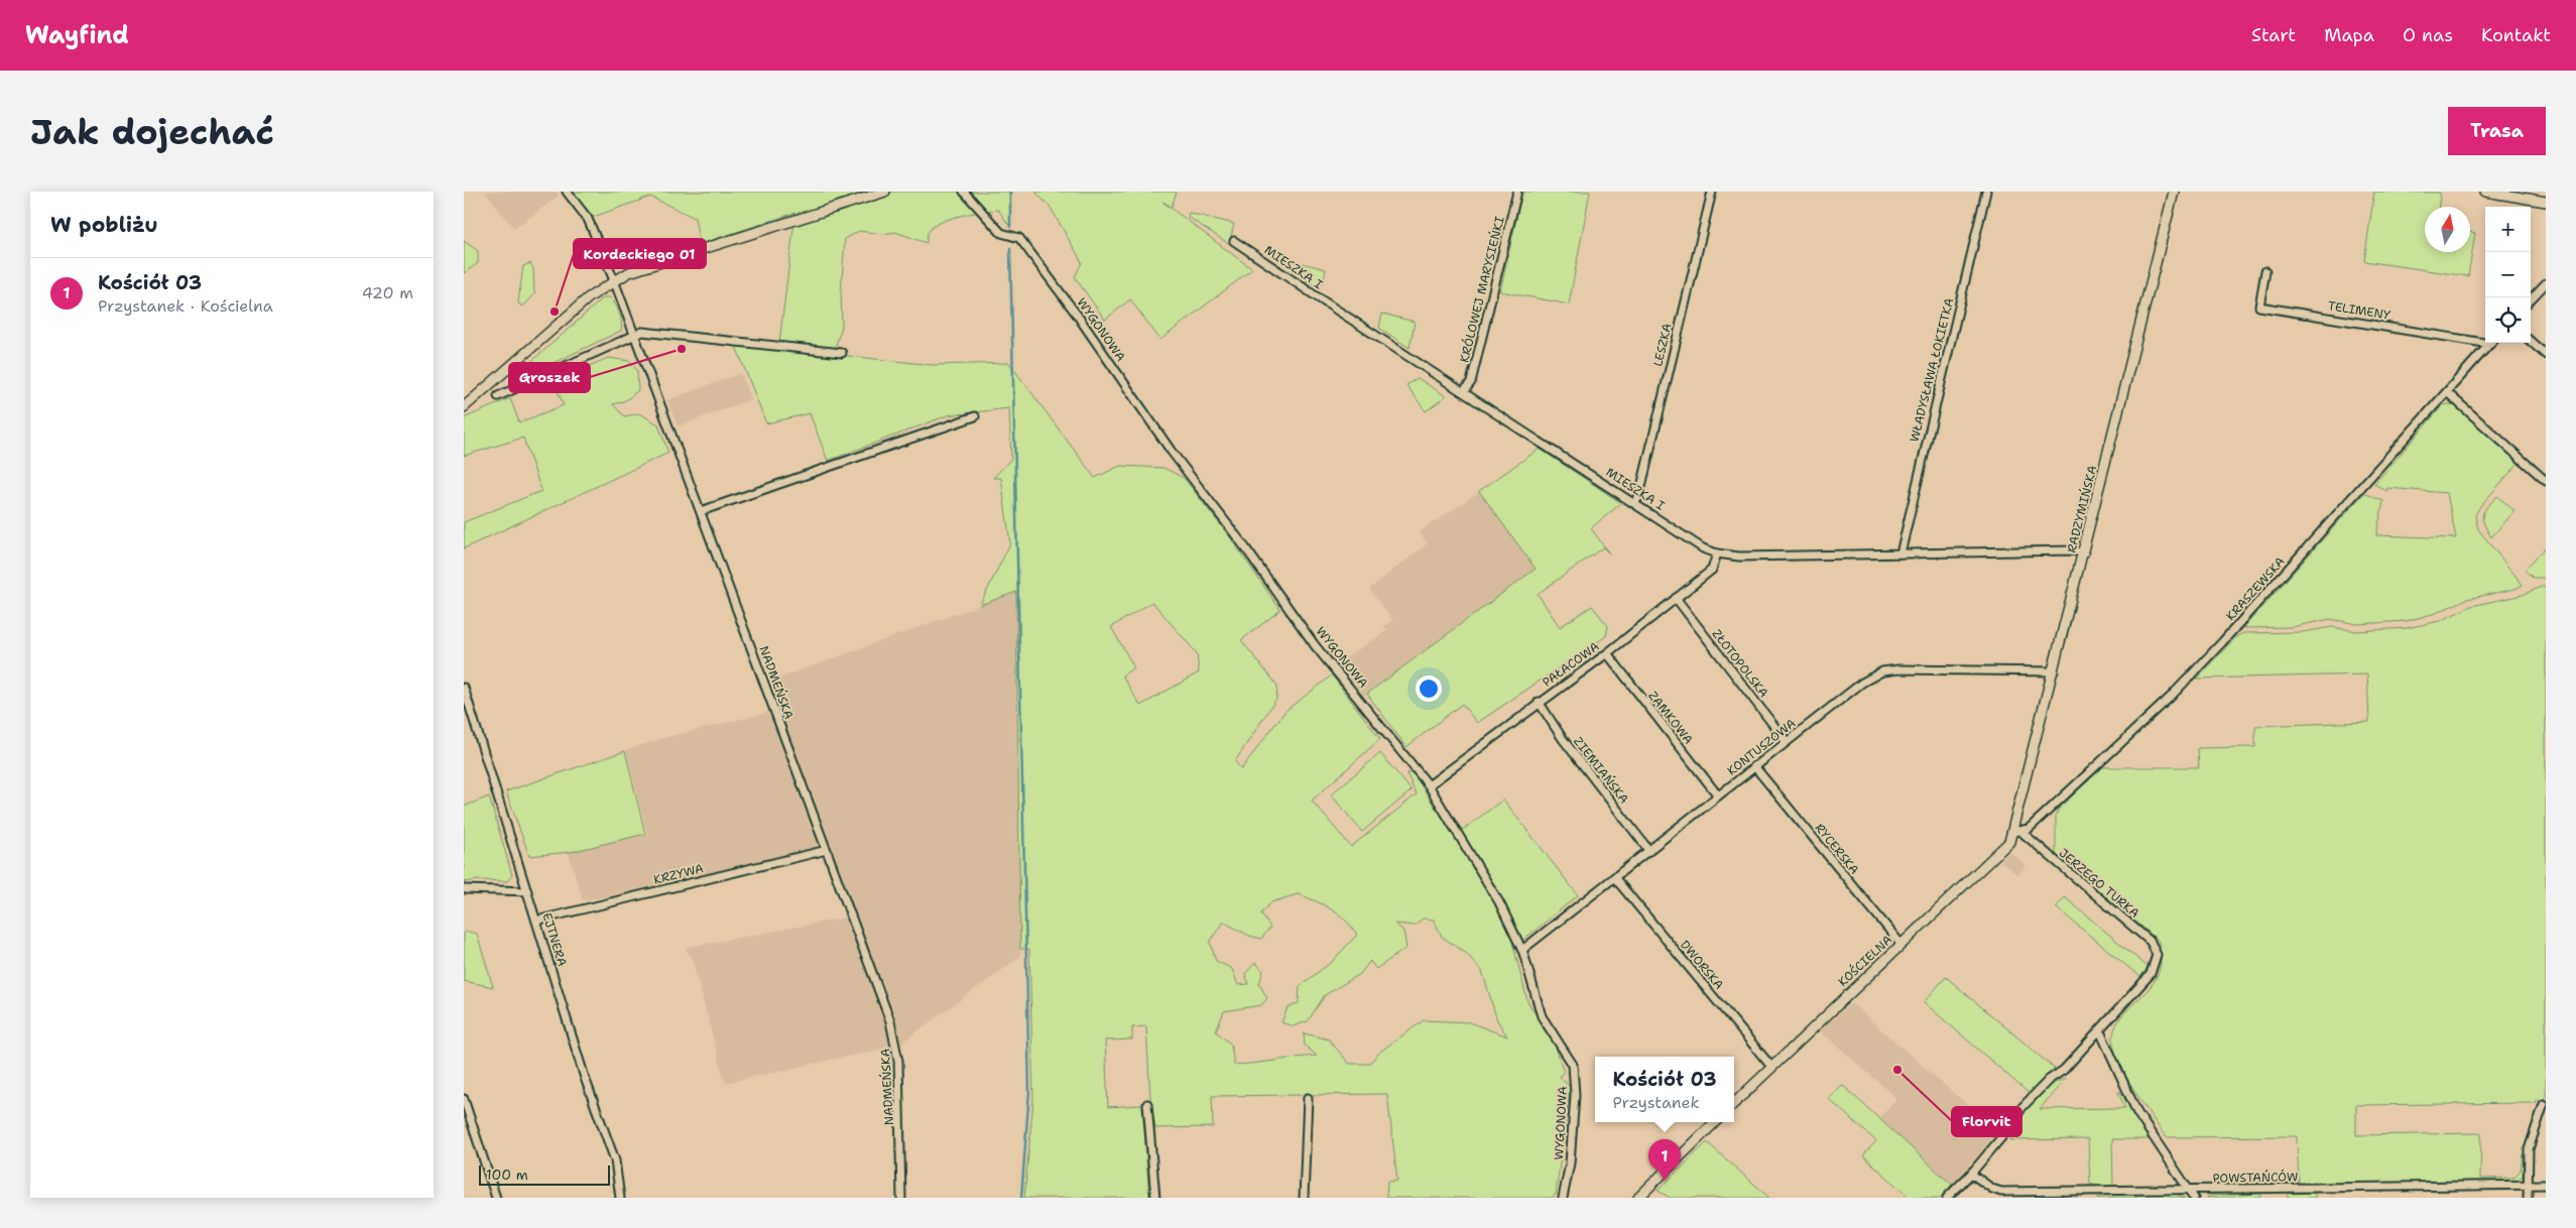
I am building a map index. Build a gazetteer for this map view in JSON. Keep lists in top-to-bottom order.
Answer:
{
  "streets": {
    "street": [
      "MIESZKA I",
      "KRÓLOWEJ MARYSIEŃKI",
      "TELIMENY",
      "WYGONOWA",
      "LESZKA",
      "WŁADYSŁAWA ŁOKIETKA",
      "RADZYMIŃSKA",
      "KRASZEWSKA",
      "ZŁOTOPOLSKA",
      "PAŁACOWA",
      "NADMEŃSKA",
      "ZAMKOWA",
      "KONTUSZOWA",
      "ZIEMIAŃSKA",
      "RYCERSKA",
      "KRZYWA",
      "JERZEGO TURKA",
      "EJTNERA",
      "KOŚCIELNA",
      "DWORSKA",
      "POWSTAŃCÓW"
    ]
  },
  "crossings": [
    ["MIESZKA I", "KRÓLOWEJ MARYSIEŃKI"],
    ["MIESZKA I", "LESZKA"],
    ["MIESZKA I", "WŁADYSŁAWA ŁOKIETKA"],
    ["MIESZKA I", "RADZYMIŃSKA"],
    ["MIESZKA I", "PAŁACOWA"],
    ["WYGONOWA", "PAŁACOWA"],
    ["WYGONOWA", "KONTUSZOWA"],
    ["RADZYMIŃSKA", "KRASZEWSKA"],
    ["RADZYMIŃSKA", "KONTUSZOWA"],
    ["RADZYMIŃSKA", "JERZEGO TURKA"],
    ["RADZYMIŃSKA", "KOŚCIELNA"],
    ["KRASZEWSKA", "JERZEGO TURKA"],
    ["KRASZEWSKA", "KOŚCIELNA"],
    ["ZŁOTOPOLSKA", "PAŁACOWA"],
    ["ZŁOTOPOLSKA", "KONTUSZOWA"],
    ["PAŁACOWA", "ZAMKOWA"],
    ["PAŁACOWA", "ZIEMIAŃSKA"],
    ["NADMEŃSKA", "KRZYWA"],
    ["ZAMKOWA", "KONTUSZOWA"],
    ["KONTUSZOWA", "ZIEMIAŃSKA"],
    ["KONTUSZOWA", "RYCERSKA"],
    ["KONTUSZOWA", "DWORSKA"],
    ["RYCERSKA", "KOŚCIELNA"],
    ["KRZYWA", "EJTNERA"],
    ["JERZEGO TURKA", "KOŚCIELNA"],
    ["KOŚCIELNA", "DWORSKA"]
  ],
  "places": ["Kordeckiego 01", "Groszek", "Florvit"],
  "scale_bar": "100 m",
  "north": "top",
  "page": {
    "header": "Wayfind",
    "nav": [
      "Start",
      "Mapa",
      "O nas",
      "Kontakt"
    ],
    "buttons": "Trasa",
    "title": "Jak dojechać",
    "heading": "W pobliżu",
    "map_buttons": ["+", "−"],
    "list": [
      {
        "mark": "1",
        "name": "Kościół 03",
        "note": "Przystanek · Kościelna",
        "value": "420 m"
      }
    ],
    "popup": ["Kościół 03", "Przystanek"],
    "pins": "1",
    "scale": "100 m"
  }
}
